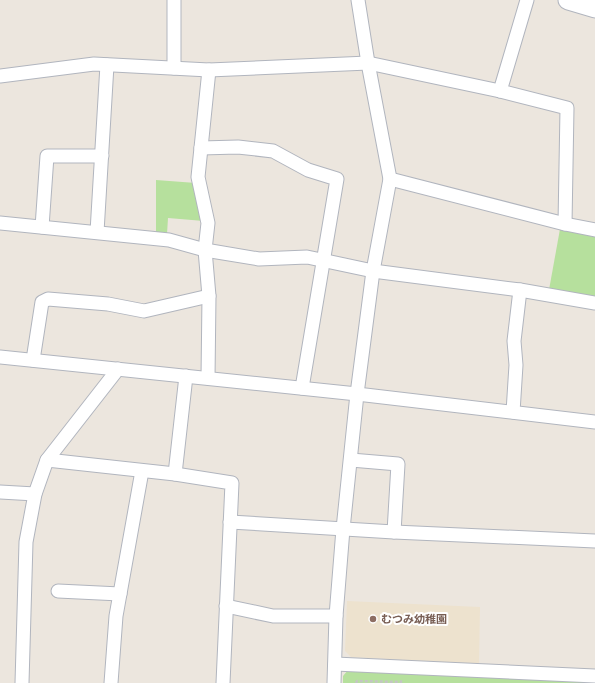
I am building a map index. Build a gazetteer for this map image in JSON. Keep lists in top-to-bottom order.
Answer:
{
  "places": ["むつみ幼稚園"]
}
